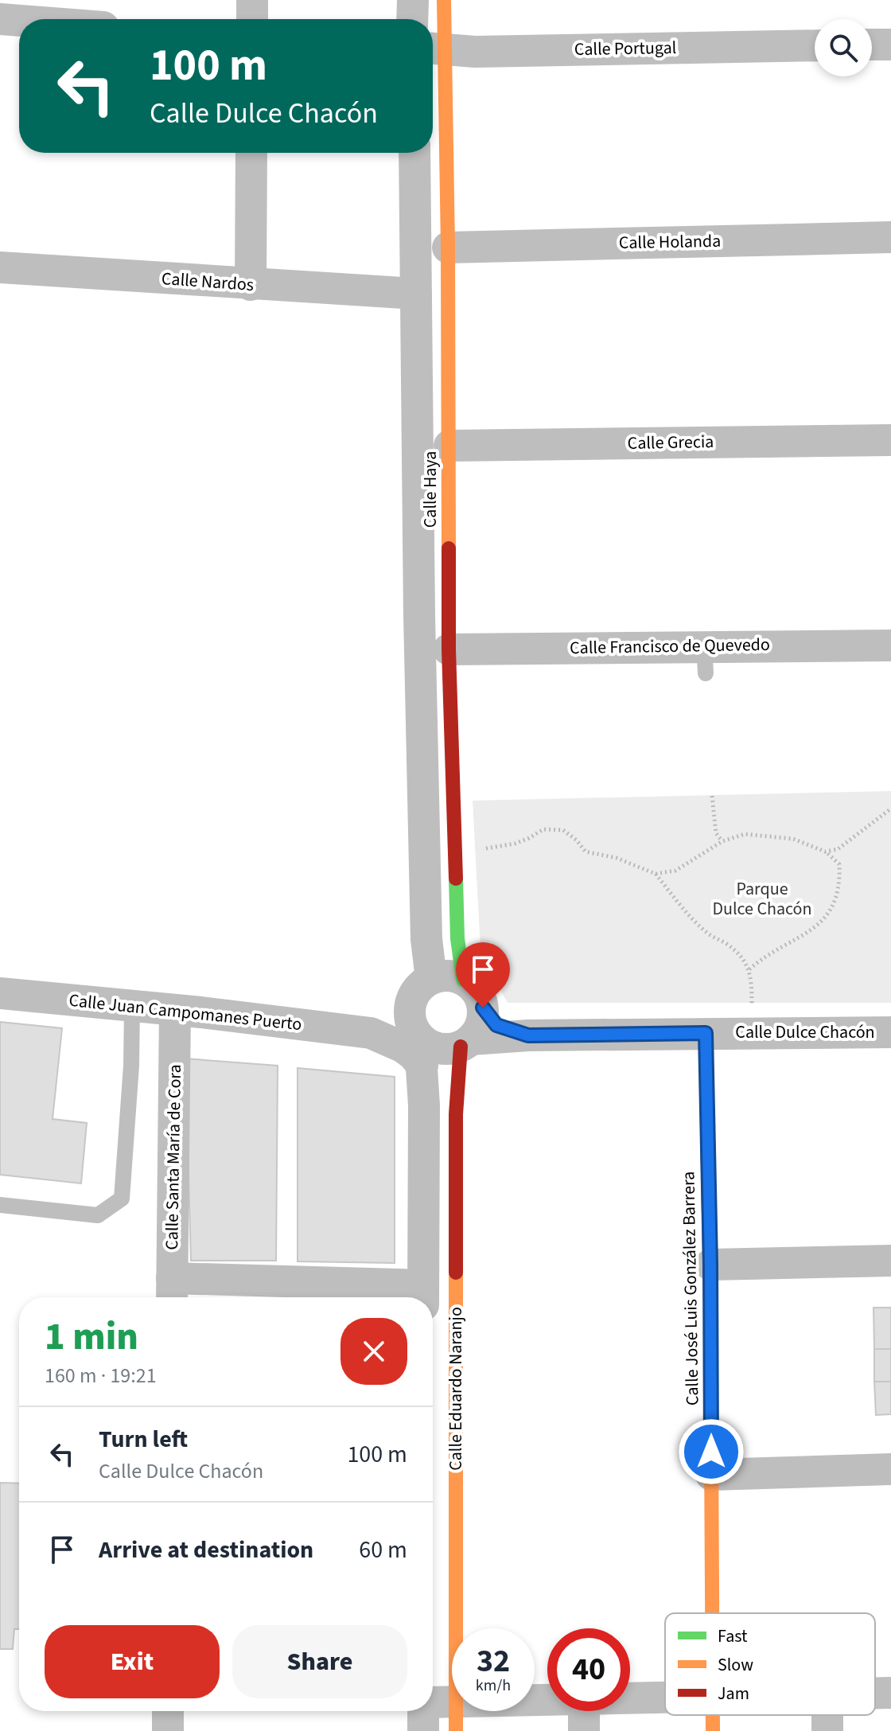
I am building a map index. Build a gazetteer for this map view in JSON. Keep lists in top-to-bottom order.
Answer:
{
  "streets": {
    "street": [
      "Calle Portugal",
      "Calle Holanda",
      "Calle Nardos",
      "Calle Grecia",
      "Calle Haya",
      "Calle Francisco de Quevedo",
      "Calle Juan Campomanes Puerto",
      "Calle Dulce Chacón",
      "Calle Santa María de Cora",
      "Calle José Luis González Barrera",
      "Calle Eduardo Naranjo"
    ]
  },
  "crossings": [
    ["Calle Portugal", "Calle Haya"],
    ["Calle Holanda", "Calle Haya"],
    ["Calle Grecia", "Calle Haya"],
    ["Calle Haya", "Calle Francisco de Quevedo"],
    ["Calle Haya", "Calle Juan Campomanes Puerto"],
    ["Calle Haya", "Calle Dulce Chacón"],
    ["Calle Haya", "Calle Eduardo Naranjo"],
    ["Calle Juan Campomanes Puerto", "Calle Dulce Chacón"],
    ["Calle Juan Campomanes Puerto", "Calle Santa María de Cora"],
    ["Calle Juan Campomanes Puerto", "Calle Eduardo Naranjo"],
    ["Calle Dulce Chacón", "Calle José Luis González Barrera"],
    ["Calle Dulce Chacón", "Calle Eduardo Naranjo"]
  ],
  "parks": ["Parque Dulce Chacón"],
  "legend": ["Fast", "Slow", "Jam"],
  "page": {
    "turn": ["100 m", "Calle Dulce Chacón"],
    "heading": ["1 min", "160 m · 19:21"],
    "list": [
      {
        "name": "Turn left",
        "note": "Calle Dulce Chacón",
        "value": "100 m"
      },
      {
        "name": "Arrive at destination",
        "value": "60 m"
      }
    ],
    "buttons": ["Exit", "Share"],
    "speed": "32 km/h",
    "limit": "40"
  }
}
